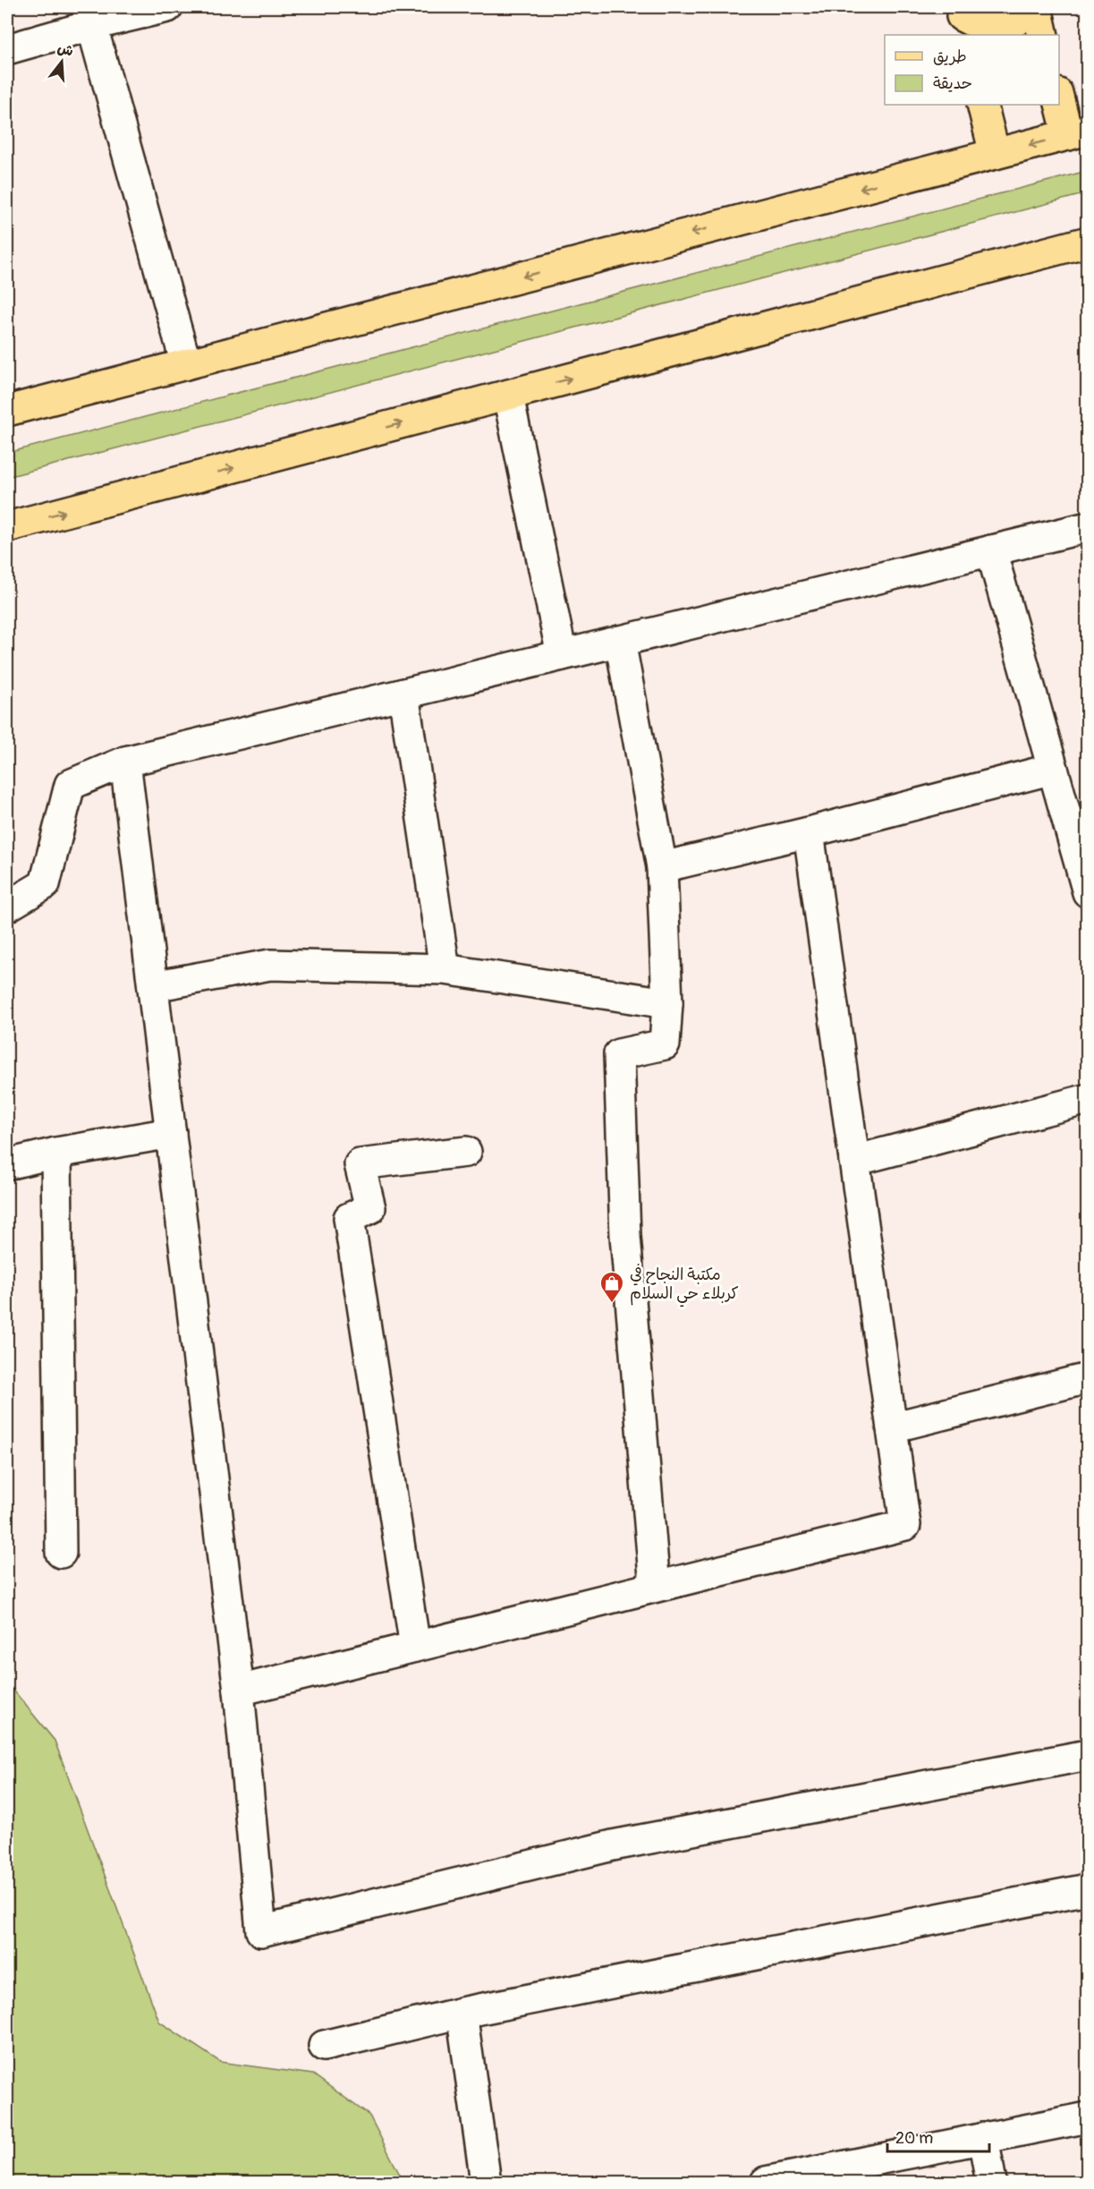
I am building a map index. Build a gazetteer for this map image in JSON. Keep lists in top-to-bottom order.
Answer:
{
  "places": {
    "shop": ["مكتبة النجاح في كربلاء حي السلام"]
  },
  "legend": ["طريق", "حديقة"],
  "scale_bar": "20 m",
  "north": "top"
}
